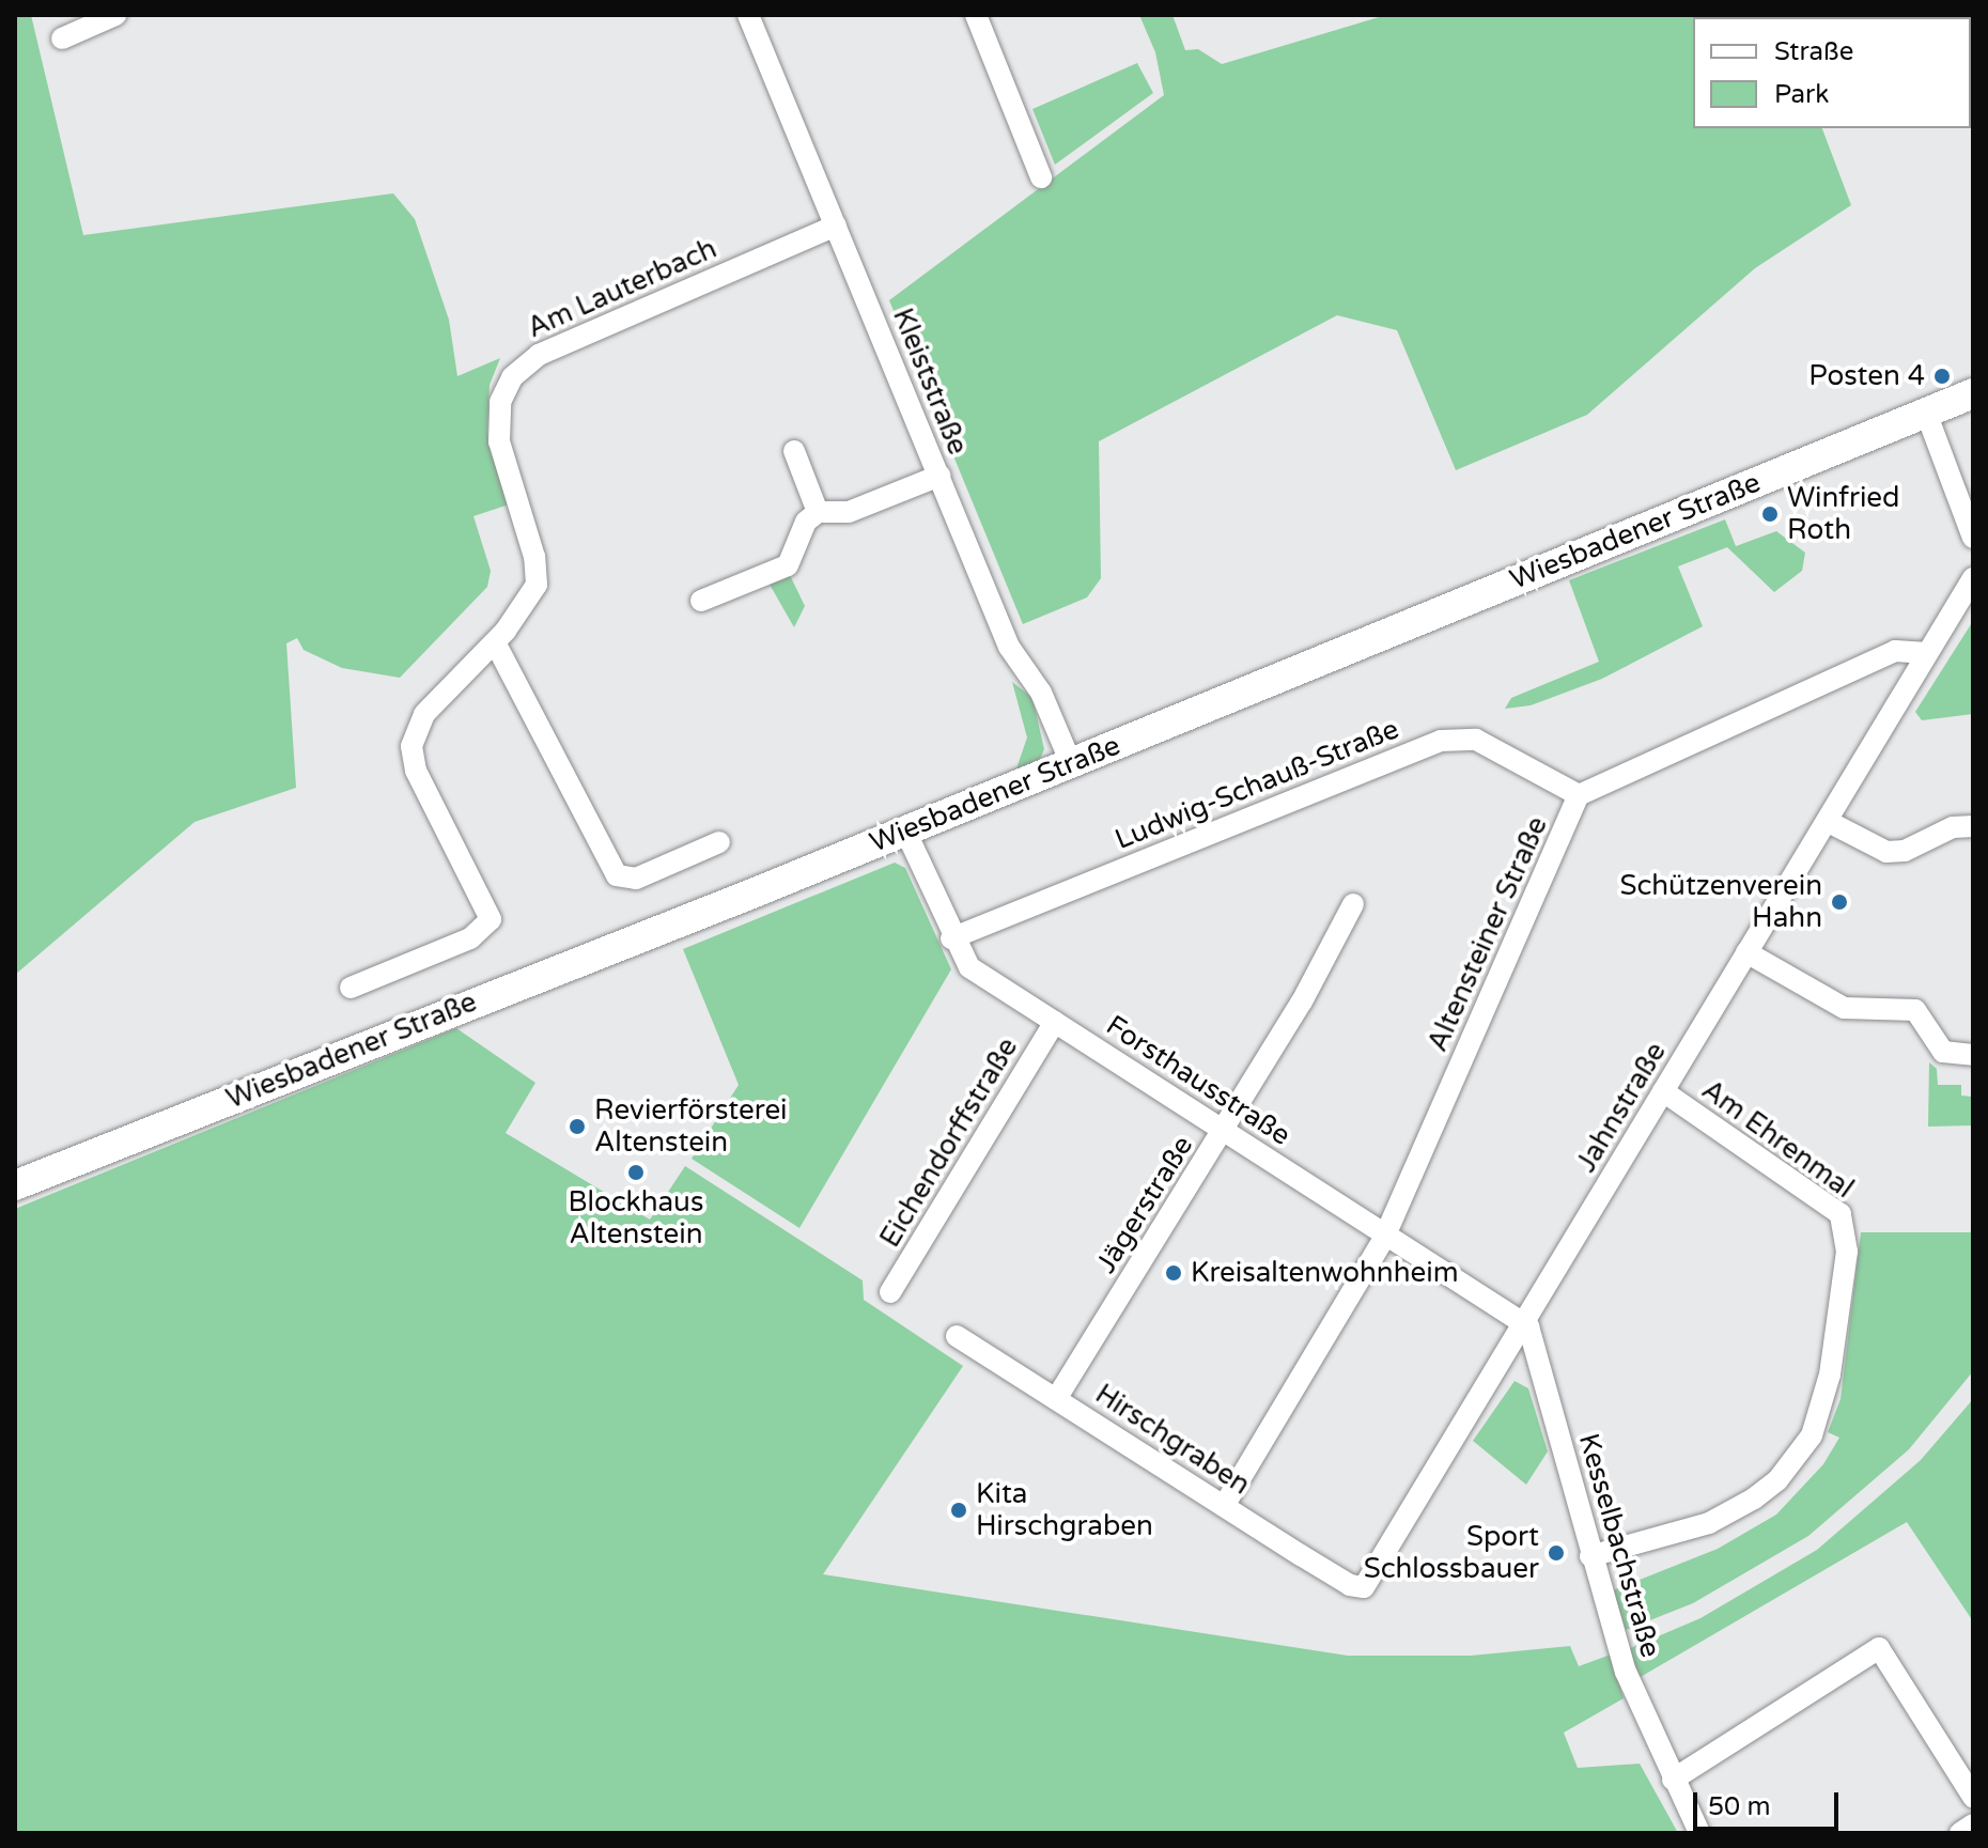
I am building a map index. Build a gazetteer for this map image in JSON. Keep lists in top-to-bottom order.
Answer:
{
  "streets": {
    "main road": ["Wiesbadener Straße"],
    "street": [
      "Am Lauterbach",
      "Kleiststraße",
      "Ludwig-Schauß-Straße",
      "Altensteiner Straße",
      "Forsthausstraße",
      "Jahnstraße",
      "Am Ehrenmal",
      "Eichendorffstraße",
      "Jägerstraße",
      "Hirschgraben",
      "Kesselbachstraße"
    ]
  },
  "crossings": [
    ["Am Lauterbach", "Kleiststraße"],
    ["Kleiststraße", "Wiesbadener Straße"],
    ["Wiesbadener Straße", "Forsthausstraße"],
    ["Ludwig-Schauß-Straße", "Altensteiner Straße"],
    ["Ludwig-Schauß-Straße", "Forsthausstraße"],
    ["Altensteiner Straße", "Forsthausstraße"],
    ["Altensteiner Straße", "Jahnstraße"],
    ["Altensteiner Straße", "Hirschgraben"],
    ["Forsthausstraße", "Jahnstraße"],
    ["Forsthausstraße", "Eichendorffstraße"],
    ["Forsthausstraße", "Jägerstraße"],
    ["Forsthausstraße", "Kesselbachstraße"],
    ["Jahnstraße", "Am Ehrenmal"],
    ["Jahnstraße", "Hirschgraben"],
    ["Jahnstraße", "Kesselbachstraße"],
    ["Am Ehrenmal", "Kesselbachstraße"],
    ["Jägerstraße", "Hirschgraben"]
  ],
  "places": [
    "Posten 4",
    "Winfried Roth",
    "Schützenverein Hahn",
    "Revierförsterei Altenstein",
    "Blockhaus Altenstein",
    "Kreisaltenwohnheim",
    "Kita Hirschgraben",
    "Sport Schlossbauer"
  ],
  "legend": ["Straße", "Park"],
  "scale_bar": "50 m"
}
